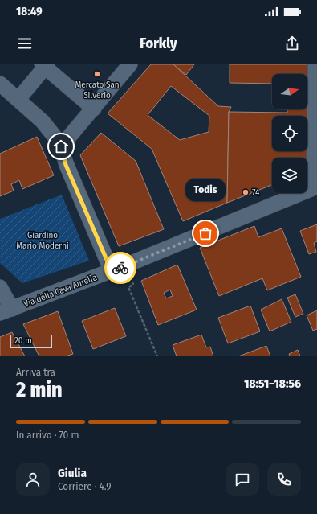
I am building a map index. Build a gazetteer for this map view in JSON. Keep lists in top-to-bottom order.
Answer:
{
  "streets": {
    "street": ["Via della Cava Aurelia"]
  },
  "parks": ["Giardino Mario Moderni"],
  "places": ["Mercato San Silverio", "74", "Todis"],
  "scale_bar": "20 m",
  "north": "right",
  "page": {
    "status": "18:49",
    "header": "Forkly",
    "bubble": "Todis",
    "scale": "20 m",
    "heading": ["2 min", "Arriva tra", "18:51–18:56"],
    "panel": ["Giulia", "Corriere · 4.9"],
    "bar": "In arrivo · 70 m"
  }
}
